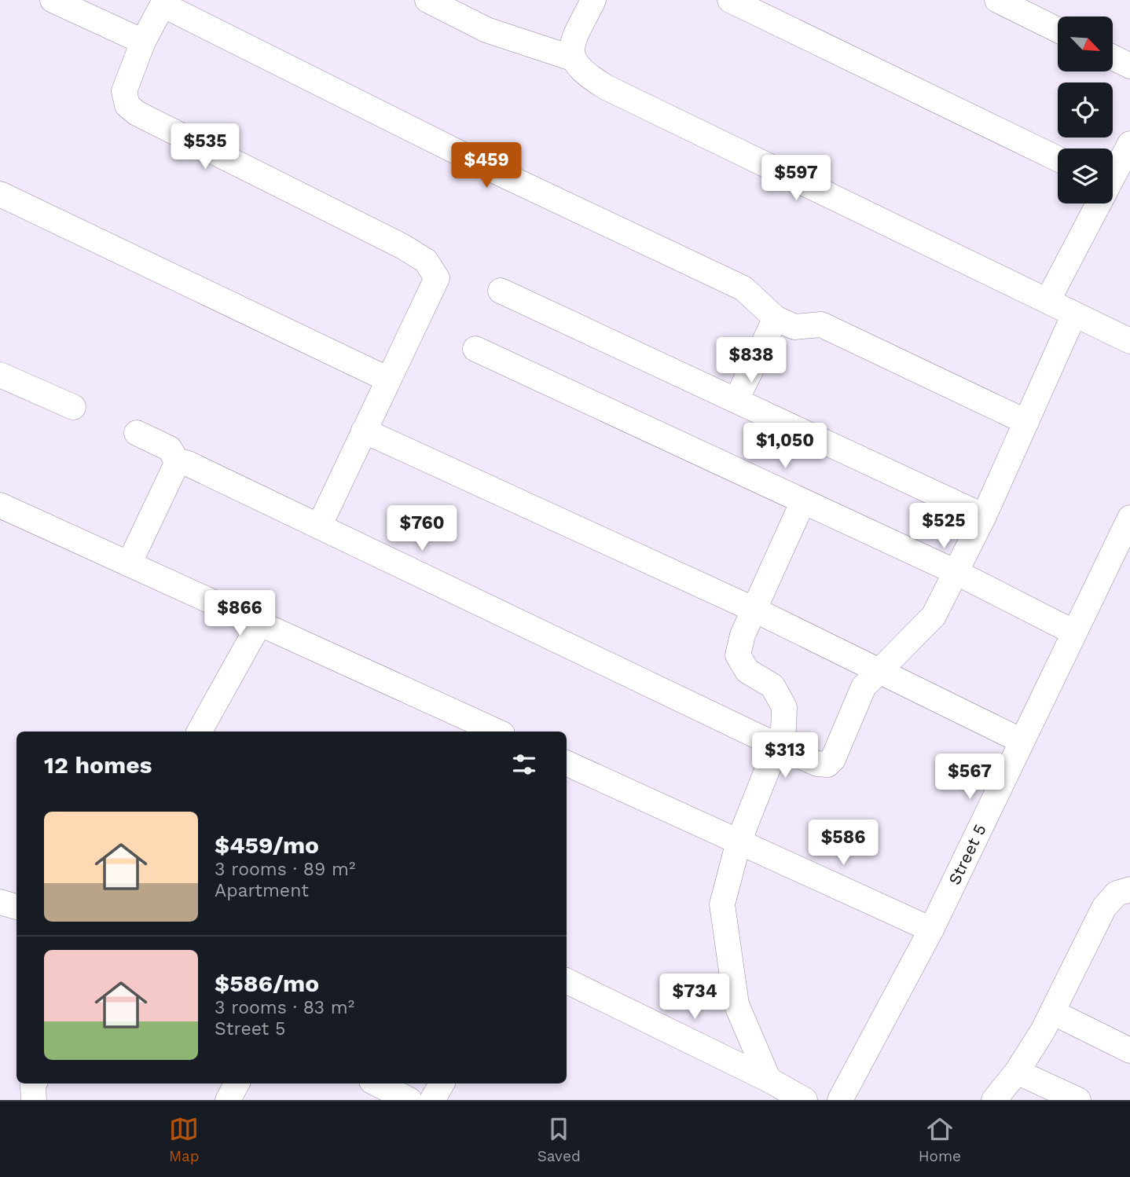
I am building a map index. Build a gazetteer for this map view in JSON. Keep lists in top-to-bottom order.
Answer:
{
  "streets": {
    "street": ["Street 5"]
  },
  "north": "bottom right",
  "page": {
    "price": [
      "$535",
      "$459",
      "$597",
      "$838",
      "$1,050",
      "$525",
      "$760",
      "$866",
      "$313",
      "$567",
      "$586",
      "$734"
    ],
    "heading": "12 homes",
    "list": [
      {
        "name": "$459/mo",
        "note": "3 rooms · 89 m² · Apartment"
      },
      {
        "name": "$586/mo",
        "note": "3 rooms · 83 m² · Street 5"
      }
    ],
    "tabs": ["Map", "Saved", "Home"]
  }
}
